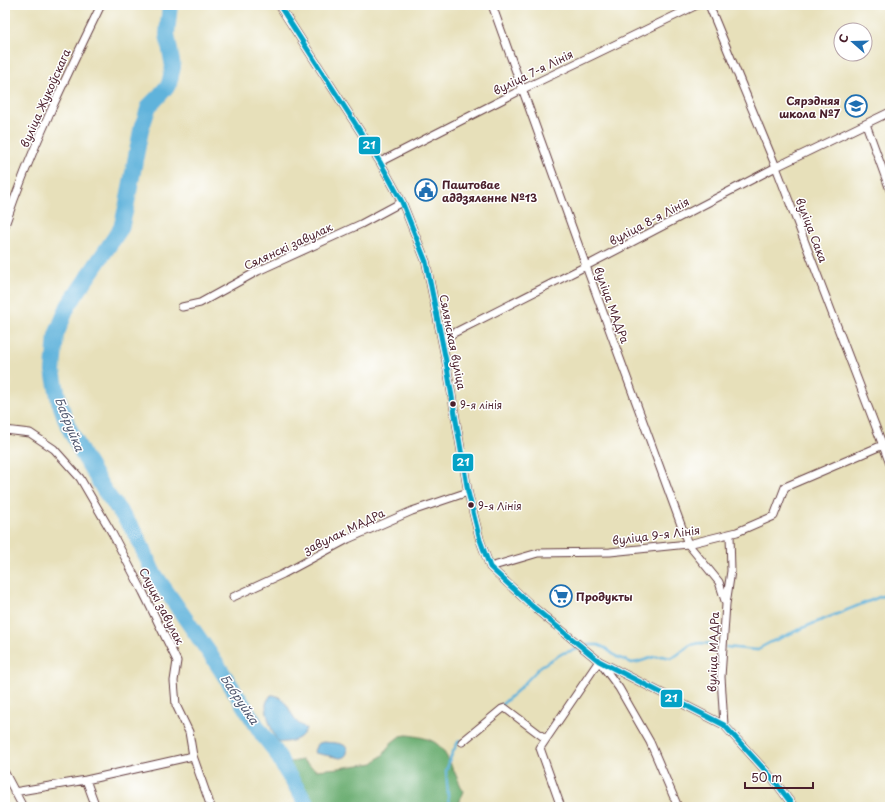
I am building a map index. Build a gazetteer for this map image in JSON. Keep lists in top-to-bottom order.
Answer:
{
  "streets": {
    "street": [
      "вуліца 7-я Лінія",
      "вуліца Жукоўскага",
      "вуліца 8-я Лінія",
      "вуліца Сака",
      "Сялянскі завулак",
      "вуліца МАДРа",
      "Сялянская вуліца",
      "завулак МАДРа",
      "вуліца 9-я Лінія",
      "Слуцкі завулак"
    ]
  },
  "crossings": [
    ["вуліца 7-я Лінія", "вуліца МАДРа"],
    ["вуліца 7-я Лінія", "Сялянская вуліца"],
    ["вуліца 8-я Лінія", "вуліца Сака"],
    ["вуліца 8-я Лінія", "вуліца МАДРа"],
    ["вуліца 8-я Лінія", "Сялянская вуліца"],
    ["вуліца Сака", "вуліца 9-я Лінія"],
    ["Сялянскі завулак", "Сялянская вуліца"],
    ["вуліца МАДРа", "Сялянская вуліца"],
    ["вуліца МАДРа", "вуліца 9-я Лінія"],
    ["Сялянская вуліца", "завулак МАДРа"],
    ["Сялянская вуліца", "вуліца 9-я Лінія"]
  ],
  "water": ["Бабруйка"],
  "places": {
    "school or university": ["Сярэдняя школа №7"],
    "public building": ["Паштовае аддзяленне №13"],
    "other": ["9-я лінія", "9-я Лінія"],
    "supermarket": ["Продукты"]
  },
  "lines": ["transit line 21"],
  "scale_bar": "50 m",
  "north": "left"
}
